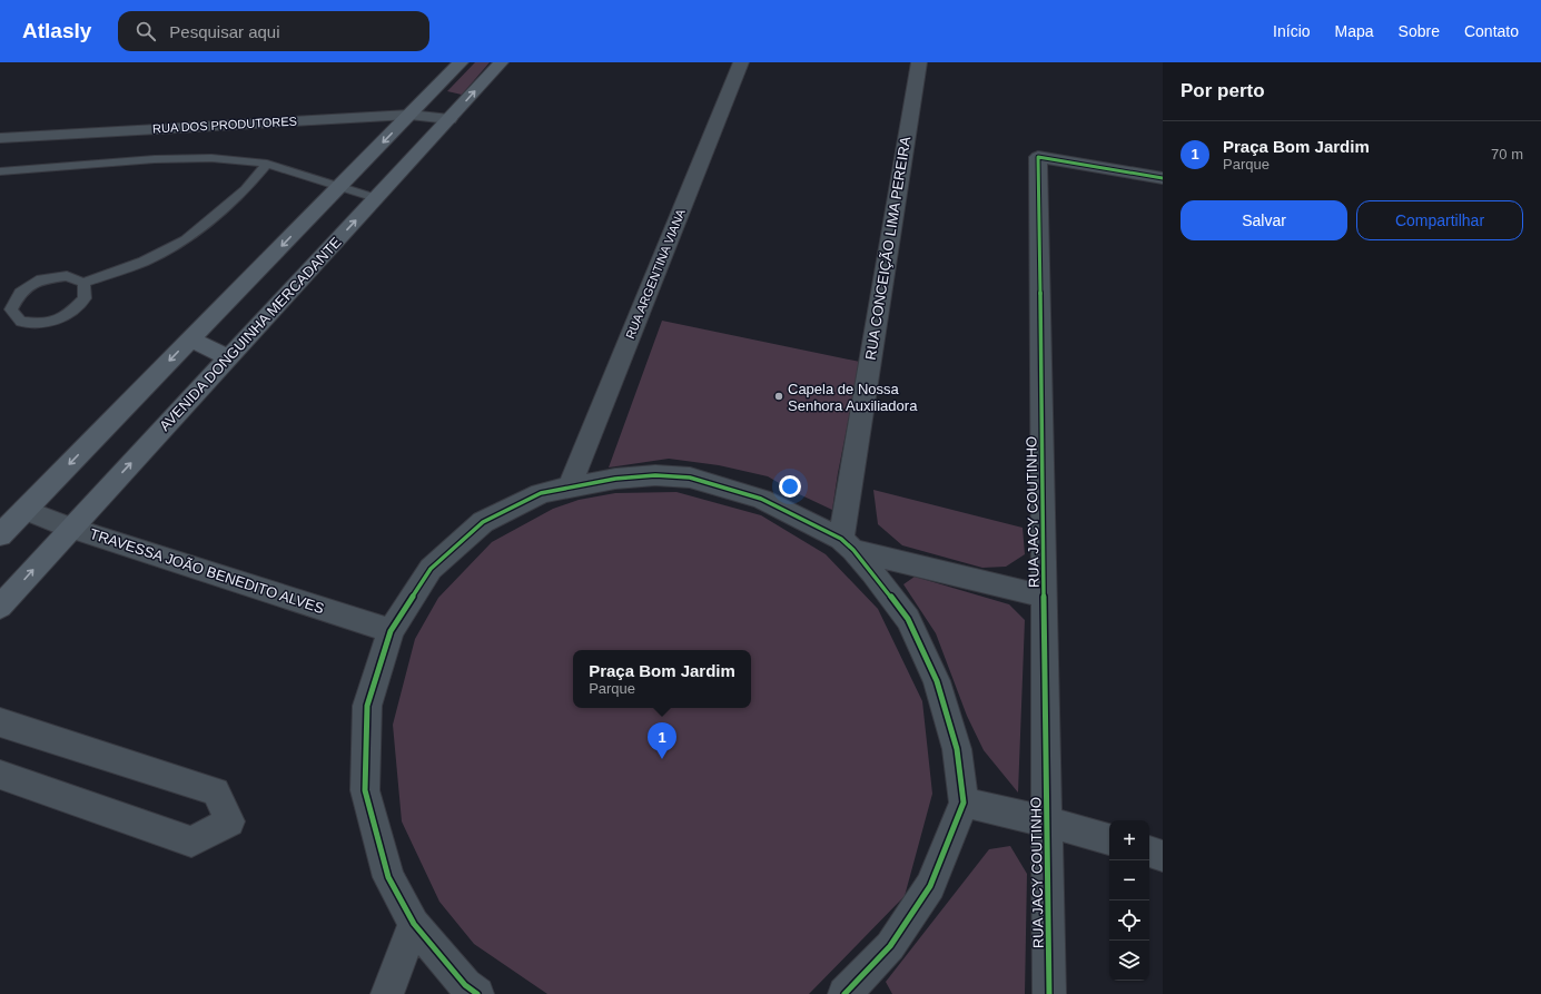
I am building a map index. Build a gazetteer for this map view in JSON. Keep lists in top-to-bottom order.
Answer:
{
  "streets": {
    "main road": ["AVENIDA DONGUINHA MERCADANTE"],
    "street": [
      "RUA DOS PRODUTORES",
      "RUA CONCEIÇÃO LIMA PEREIRA",
      "RUA ARGENTINA VIANA",
      "RUA JACY COUTINHO",
      "TRAVESSA JOÃO BENEDITO ALVES"
    ]
  },
  "crossings": [
    ["RUA DOS PRODUTORES", "AVENIDA DONGUINHA MERCADANTE"],
    ["AVENIDA DONGUINHA MERCADANTE", "TRAVESSA JOÃO BENEDITO ALVES"]
  ],
  "places": ["Capela de Nossa Senhora Auxiliadora"],
  "page": {
    "header": "Atlasly",
    "search": "Pesquisar aqui",
    "nav": [
      "Início",
      "Mapa",
      "Sobre",
      "Contato"
    ],
    "heading": "Por perto",
    "list": [
      {
        "mark": "1",
        "name": "Praça Bom Jardim",
        "note": "Parque",
        "value": "70 m"
      }
    ],
    "buttons": ["Salvar", "Compartilhar"],
    "popup": ["Praça Bom Jardim", "Parque"],
    "pins": "1",
    "map_buttons": ["+", "−"]
  }
}
